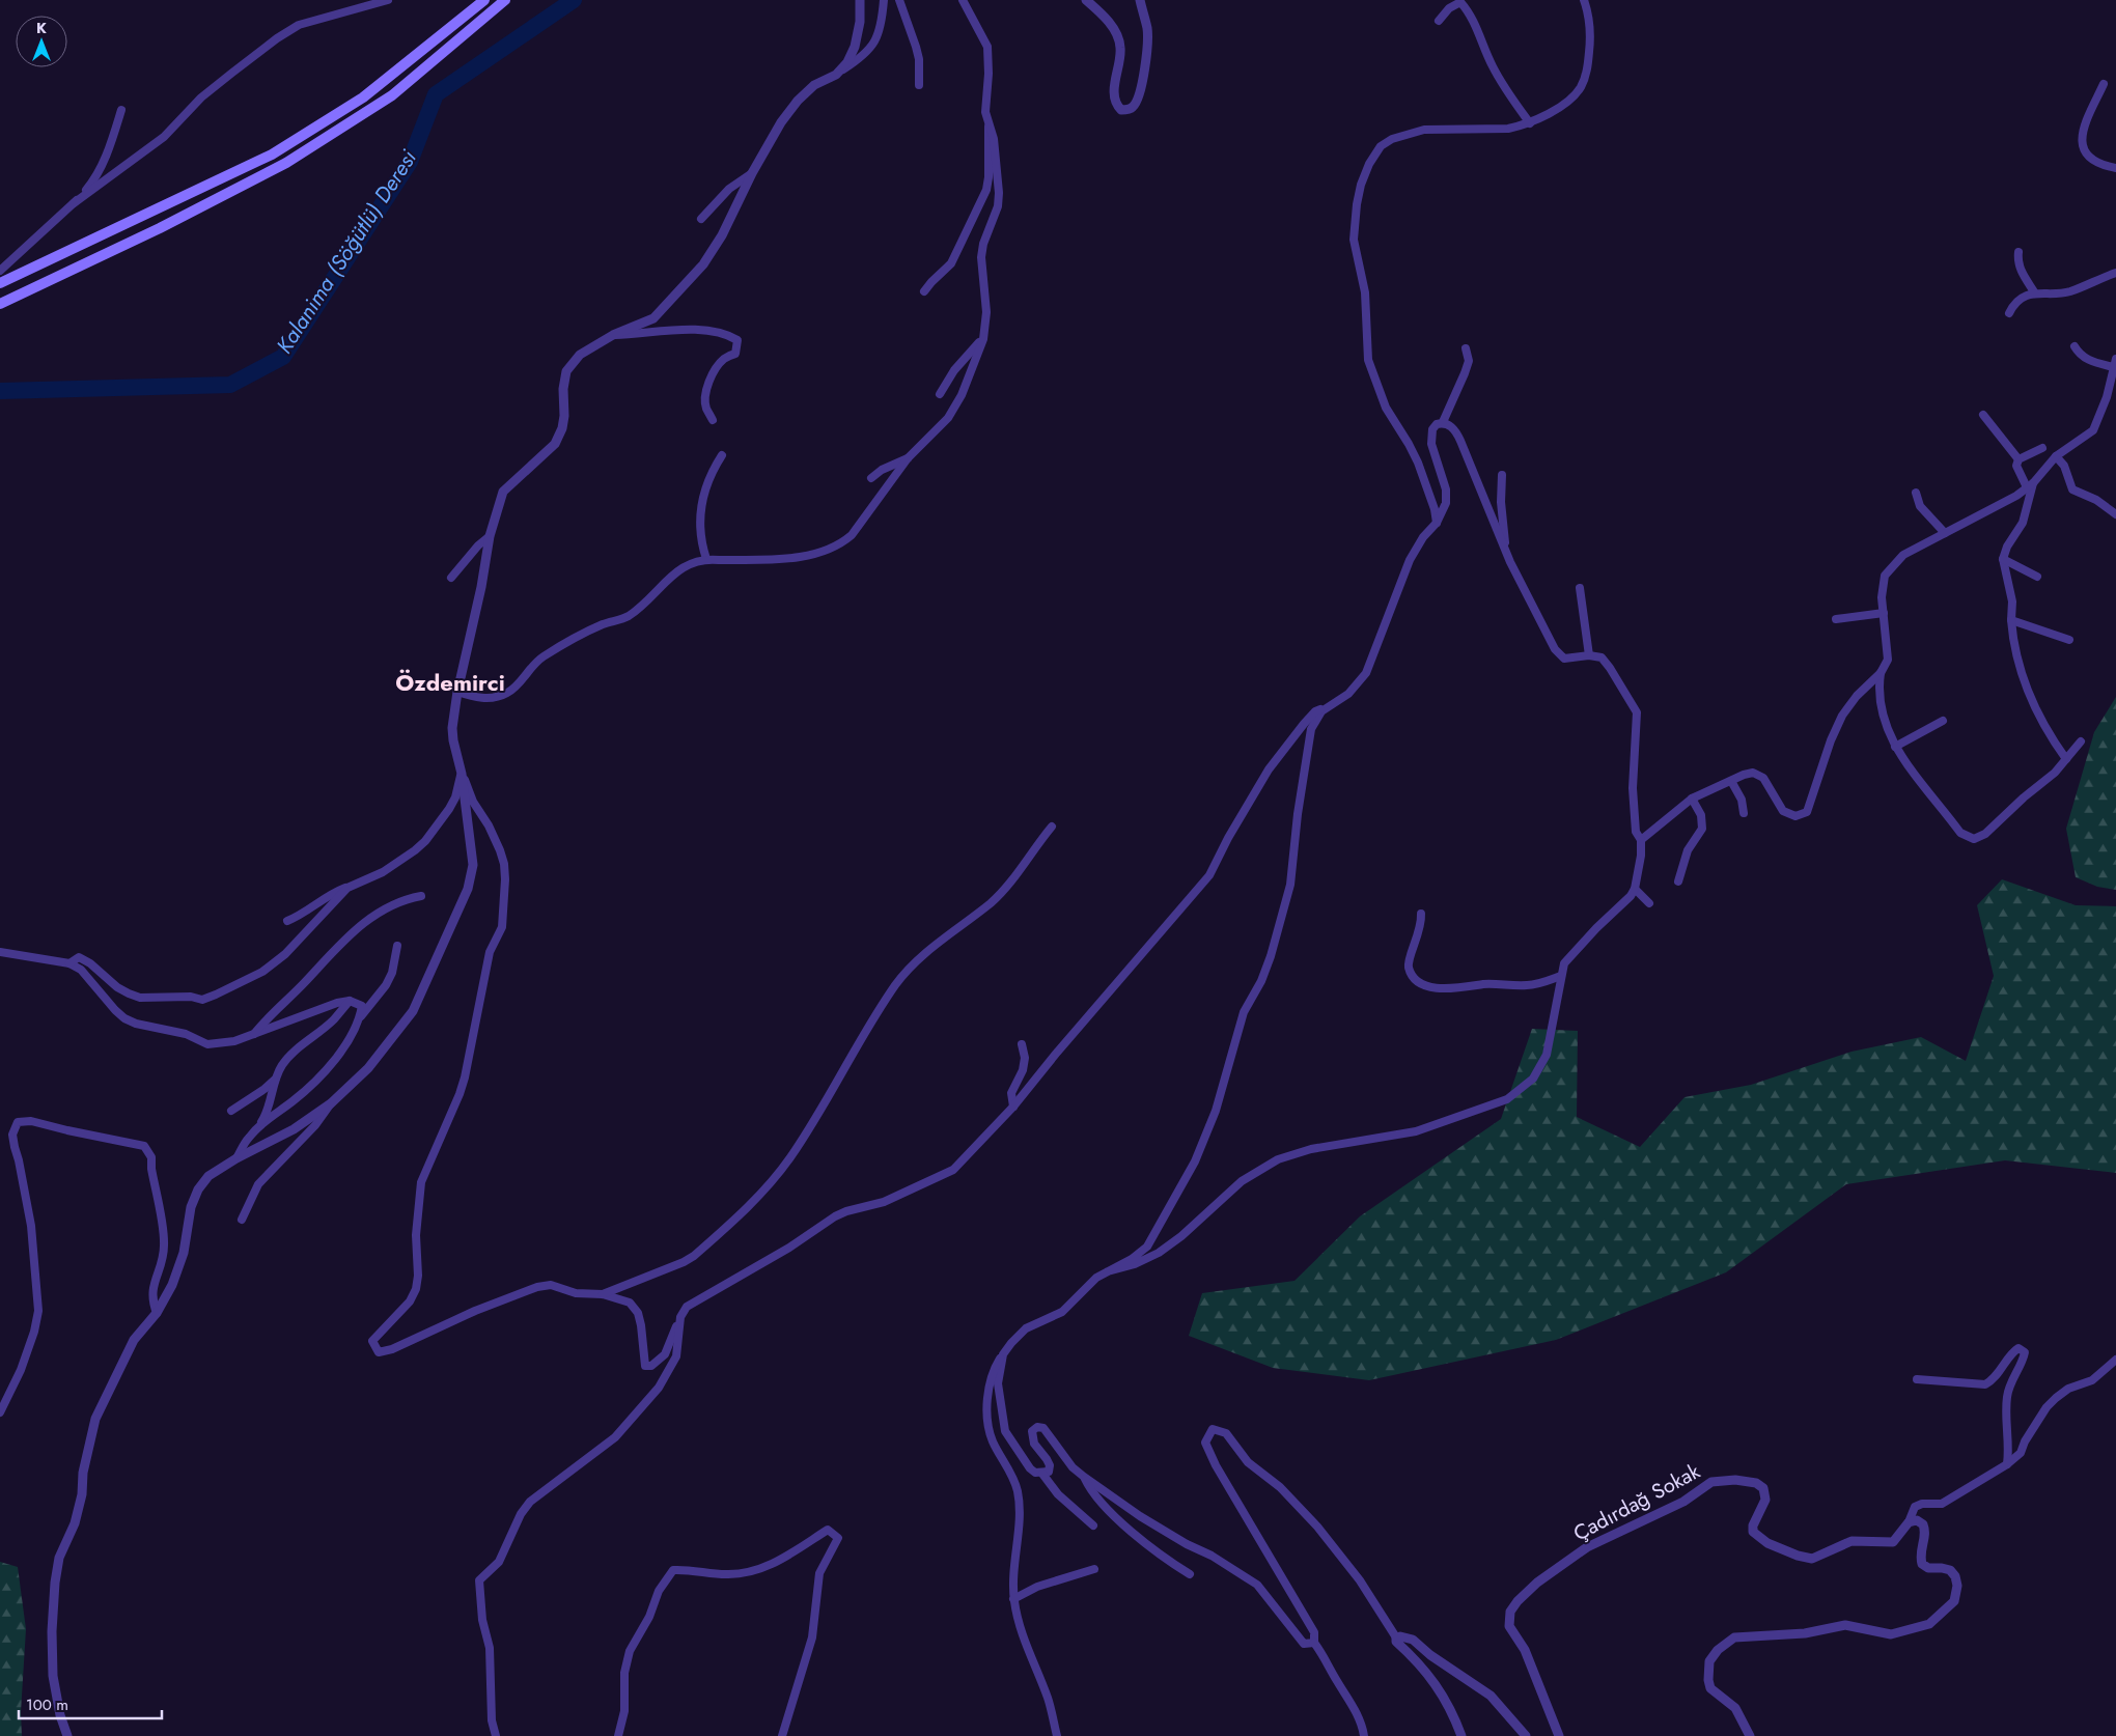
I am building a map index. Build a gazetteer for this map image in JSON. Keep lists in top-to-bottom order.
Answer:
{
  "streets": {
    "street": ["Çadırdağ Sokak"]
  },
  "districts": ["Özdemirci"],
  "water": ["Kalanima (Söğütlü) Deresi"],
  "scale_bar": "100 m",
  "north": "top"
}
